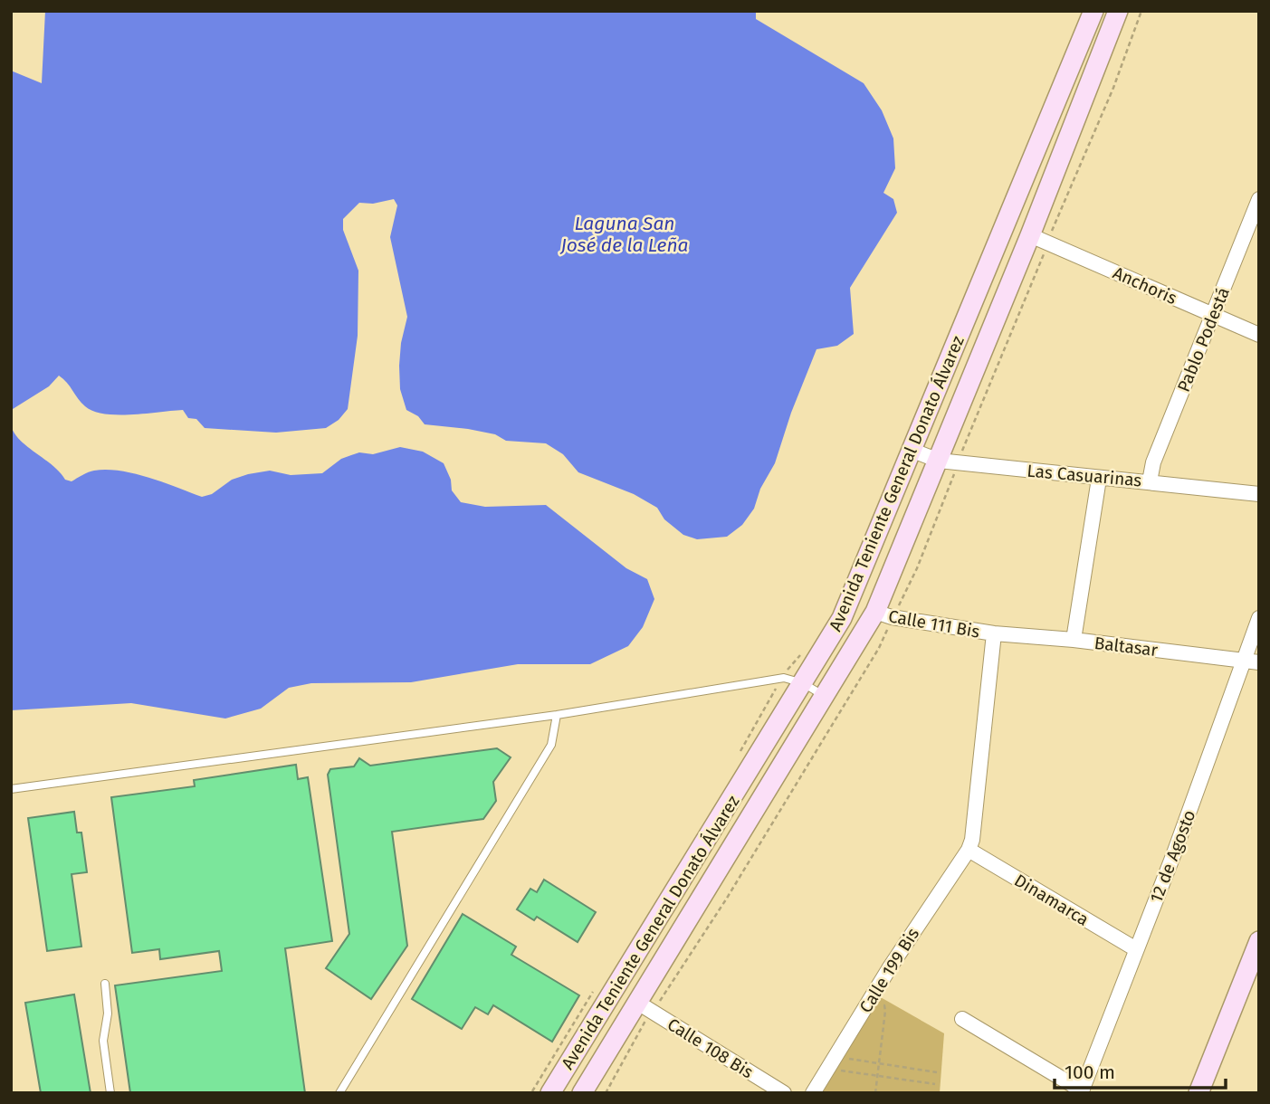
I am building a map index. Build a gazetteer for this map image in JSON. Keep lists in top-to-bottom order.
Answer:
{
  "streets": {
    "main road": ["Avenida Teniente General Donato Álvarez"],
    "street": [
      "Anchoris",
      "Pablo Podestá",
      "Las Casuarinas",
      "Calle 111 Bis",
      "Baltasar",
      "12 de Agosto",
      "Dinamarca",
      "Calle 199 Bis",
      "Calle 108 Bis"
    ]
  },
  "crossings": [
    ["Anchoris", "Pablo Podestá"],
    ["Anchoris", "Avenida Teniente General Donato Álvarez"],
    ["Pablo Podestá", "Las Casuarinas"],
    ["Las Casuarinas", "Avenida Teniente General Donato Álvarez"],
    ["Avenida Teniente General Donato Álvarez", "Calle 111 Bis"],
    ["Avenida Teniente General Donato Álvarez", "Calle 108 Bis"],
    ["Calle 111 Bis", "Baltasar"],
    ["Baltasar", "12 de Agosto"],
    ["12 de Agosto", "Dinamarca"],
    ["Dinamarca", "Calle 199 Bis"]
  ],
  "water": ["Laguna San José de la Leña"],
  "scale_bar": "100 m"
}
